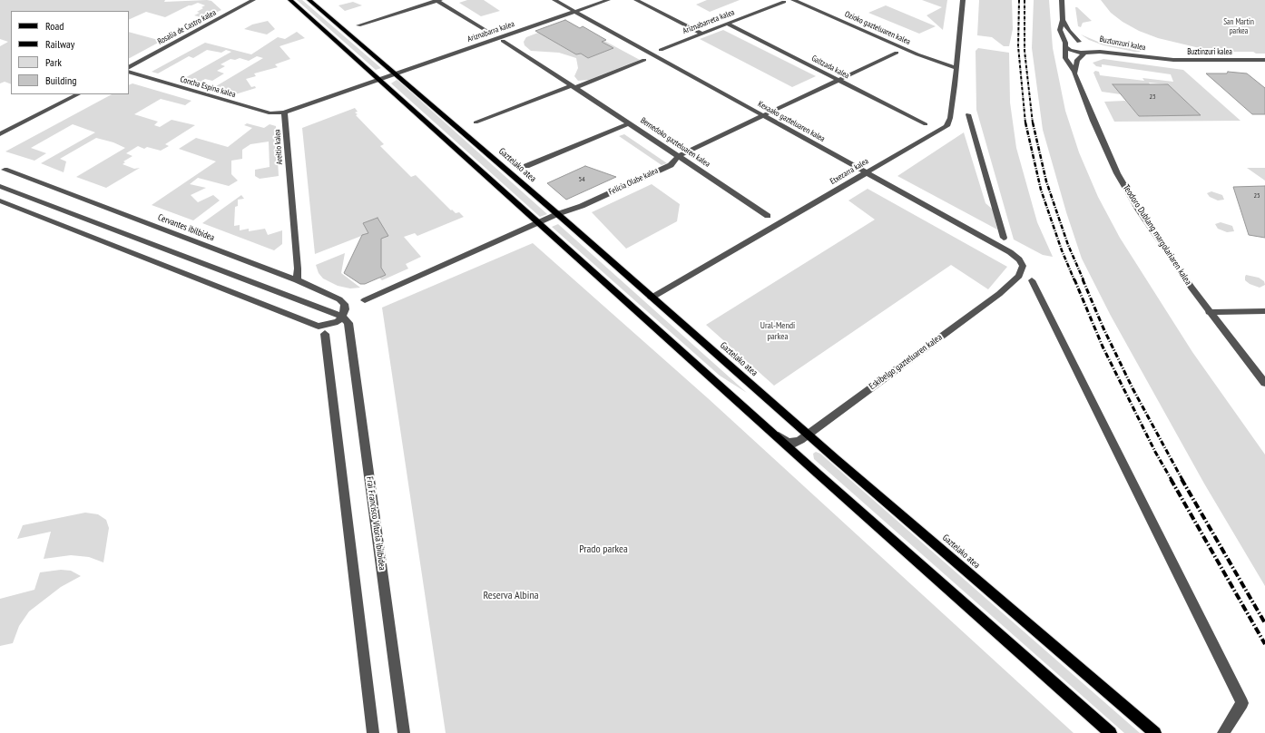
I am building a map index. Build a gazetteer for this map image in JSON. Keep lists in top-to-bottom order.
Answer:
{
  "streets": {
    "main road": ["Gaztelako atea"],
    "street": [
      "Ariznabarreta kalea",
      "Rosalia de Castro kalea",
      "Ozioko gazteluaren kalea",
      "Ariznabarra kalea",
      "Buztunzuri kalea",
      "Buztinzuri kalea",
      "Galtzada kalea",
      "Concha Espina kalea",
      "Kexaako gazteluaren kalea",
      "Bernedoko gazteluaren kalea",
      "Areitio kalea",
      "Etxezarra kalea",
      "Felicia Olabe kalea",
      "Cervantes ibilbidea",
      "Teodoro Dublang margolariaren kalea",
      "Eskibelgo gazteluaren kalea",
      "Frai Francisco Vitoria ibilbidea"
    ]
  },
  "crossings": [
    ["Ariznabarreta kalea", "Galtzada kalea"],
    ["Ozioko gazteluaren kalea", "Etxezarra kalea"],
    ["Ariznabarra kalea", "Kexaako gazteluaren kalea"],
    ["Ariznabarra kalea", "Gaztelako atea"],
    ["Buztunzuri kalea", "Buztinzuri kalea"],
    ["Buztunzuri kalea", "Teodoro Dublang margolariaren kalea"],
    ["Galtzada kalea", "Felicia Olabe kalea"],
    ["Concha Espina kalea", "Areitio kalea"],
    ["Kexaako gazteluaren kalea", "Etxezarra kalea"],
    ["Kexaako gazteluaren kalea", "Felicia Olabe kalea"],
    ["Kexaako gazteluaren kalea", "Eskibelgo gazteluaren kalea"],
    ["Bernedoko gazteluaren kalea", "Felicia Olabe kalea"],
    ["Areitio kalea", "Cervantes ibilbidea"],
    ["Gaztelako atea", "Etxezarra kalea"],
    ["Gaztelako atea", "Felicia Olabe kalea"],
    ["Gaztelako atea", "Eskibelgo gazteluaren kalea"],
    ["Cervantes ibilbidea", "Frai Francisco Vitoria ibilbidea"]
  ],
  "parks": [
    "San Martin parkea",
    "Ural-Mendi parkea",
    "Prado parkea",
    "Reserva Albina"
  ],
  "house_numbers": ["23", "54", "25"],
  "legend": [
    "Road",
    "Railway",
    "Park",
    "Building"
  ]
}
